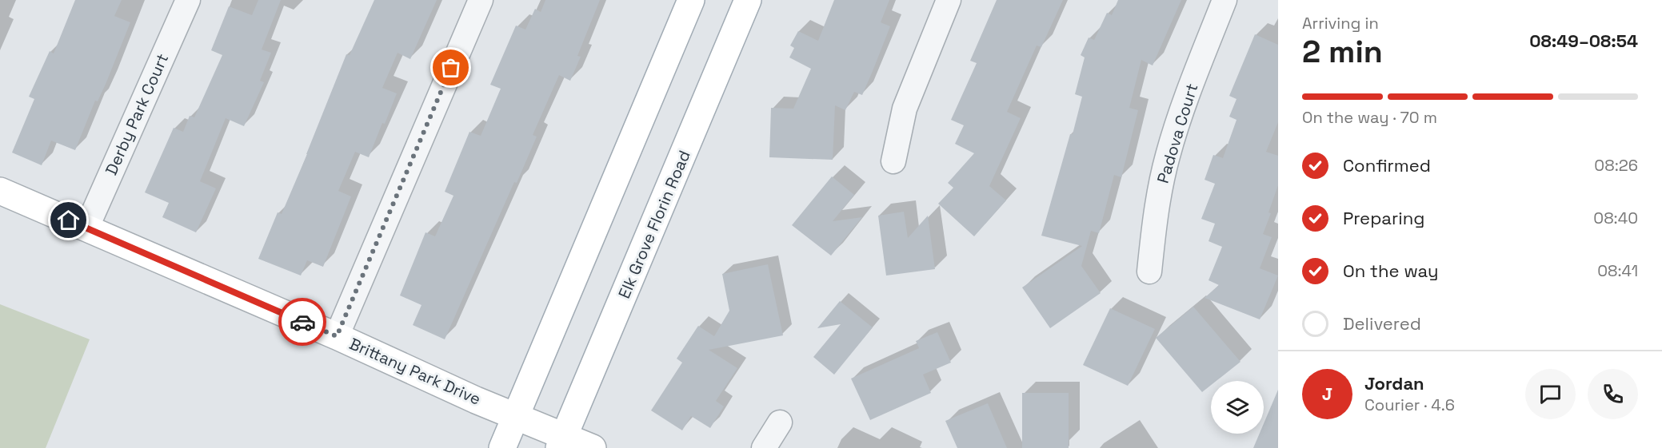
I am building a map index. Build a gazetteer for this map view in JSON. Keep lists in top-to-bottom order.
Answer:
{
  "streets": {
    "main road": ["Elk Grove Florin Road", "Brittany Park Drive"],
    "street": ["Derby Park Court", "Padova Court"]
  },
  "crossings": [
    ["Derby Park Court", "Brittany Park Drive"],
    ["Elk Grove Florin Road", "Brittany Park Drive"]
  ],
  "page": {
    "heading": ["2 min", "Arriving in", "08:49–08:54"],
    "panel": ["Jordan", "Courier · 4.6"],
    "bar": "On the way · 70 m",
    "list": [
      ["Confirmed", "08:26"],
      ["Preparing", "08:40"],
      ["On the way", "08:41"],
      "Delivered"
    ],
    "round": "J"
  }
}
